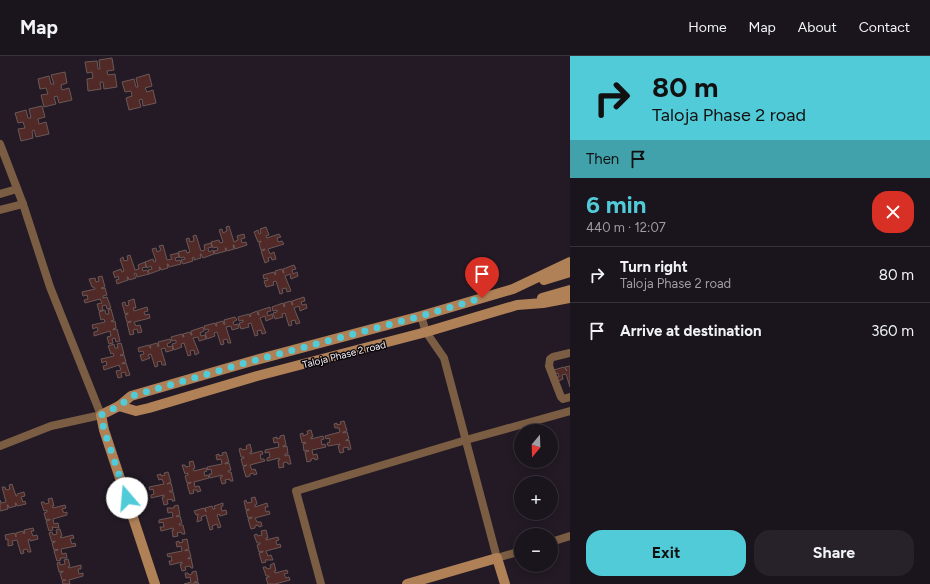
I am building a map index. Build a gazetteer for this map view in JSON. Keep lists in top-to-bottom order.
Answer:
{
  "streets": {
    "street": ["Taloja Phase 2 road"]
  },
  "north": "bottom",
  "page": {
    "header": "Map",
    "nav": [
      "Home",
      "Map",
      "About",
      "Contact"
    ],
    "turn": ["80 m", "Taloja Phase 2 road"],
    "then": "Then",
    "heading": ["6 min", "440 m · 12:07"],
    "list": [
      {
        "name": "Turn right",
        "note": "Taloja Phase 2 road",
        "value": "80 m"
      },
      {
        "name": "Arrive at destination",
        "value": "360 m"
      }
    ],
    "map_buttons": ["+", "−"],
    "buttons": ["Exit", "Share"]
  }
}
